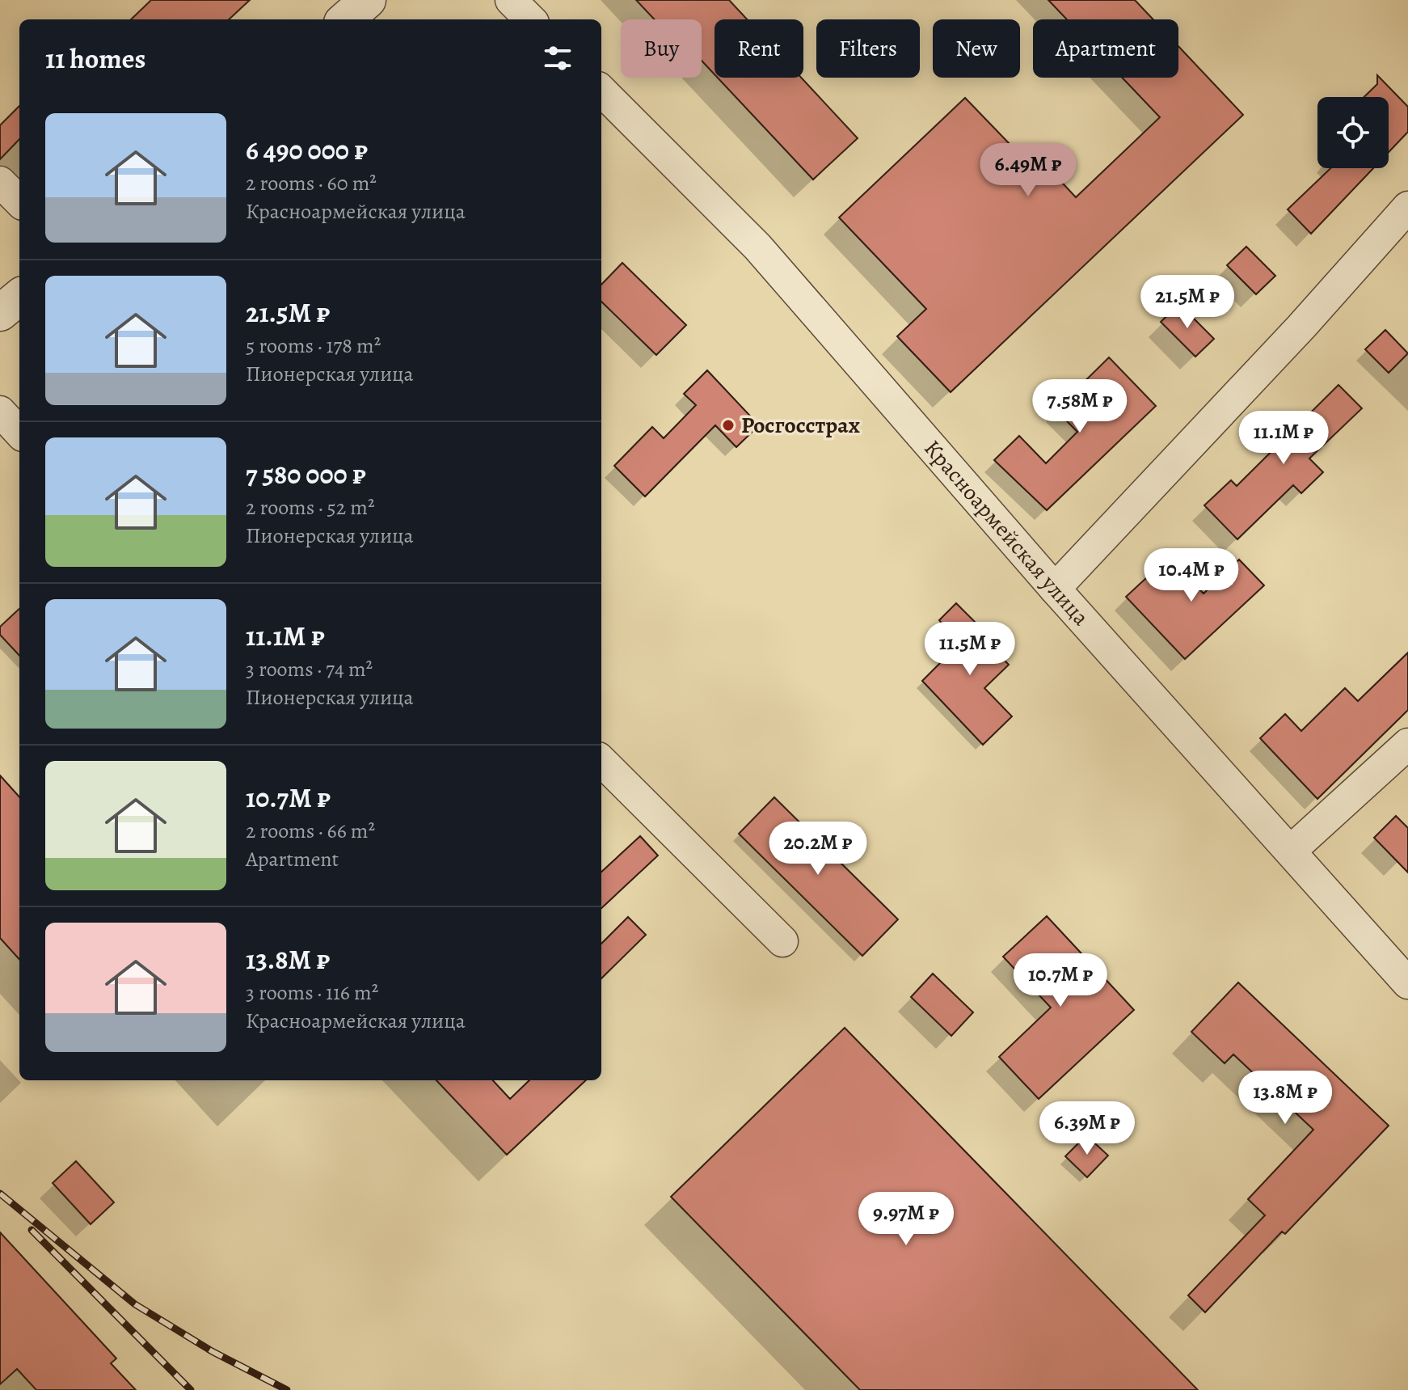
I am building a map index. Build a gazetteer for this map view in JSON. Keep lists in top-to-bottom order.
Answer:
{
  "streets": {
    "street": ["Красноармейская улица"]
  },
  "places": ["Росгосстрах"],
  "page": {
    "chip": [
      "Buy",
      "Rent",
      "Filters",
      "New",
      "Apartment"
    ],
    "heading": "11 homes",
    "list": [
      {
        "name": "6 490 000 ₽",
        "note": "2 rooms · 60 m² · Красноармейская улица"
      },
      {
        "name": "21.5M ₽",
        "note": "5 rooms · 178 m² · Пионерская улица"
      },
      {
        "name": "7 580 000 ₽",
        "note": "2 rooms · 52 m² · Пионерская улица"
      },
      {
        "name": "11.1M ₽",
        "note": "3 rooms · 74 m² · Пионерская улица"
      },
      {
        "name": "10.7M ₽",
        "note": "2 rooms · 66 m² · Apartment"
      },
      {
        "name": "13.8M ₽",
        "note": "3 rooms · 116 m² · Красноармейская улица"
      }
    ],
    "price": [
      "6.49M ₽",
      "21.5M ₽",
      "7.58M ₽",
      "11.1M ₽",
      "10.4M ₽",
      "11.5M ₽",
      "20.2M ₽",
      "10.7M ₽",
      "13.8M ₽",
      "6.39M ₽",
      "9.97M ₽"
    ]
  }
}
